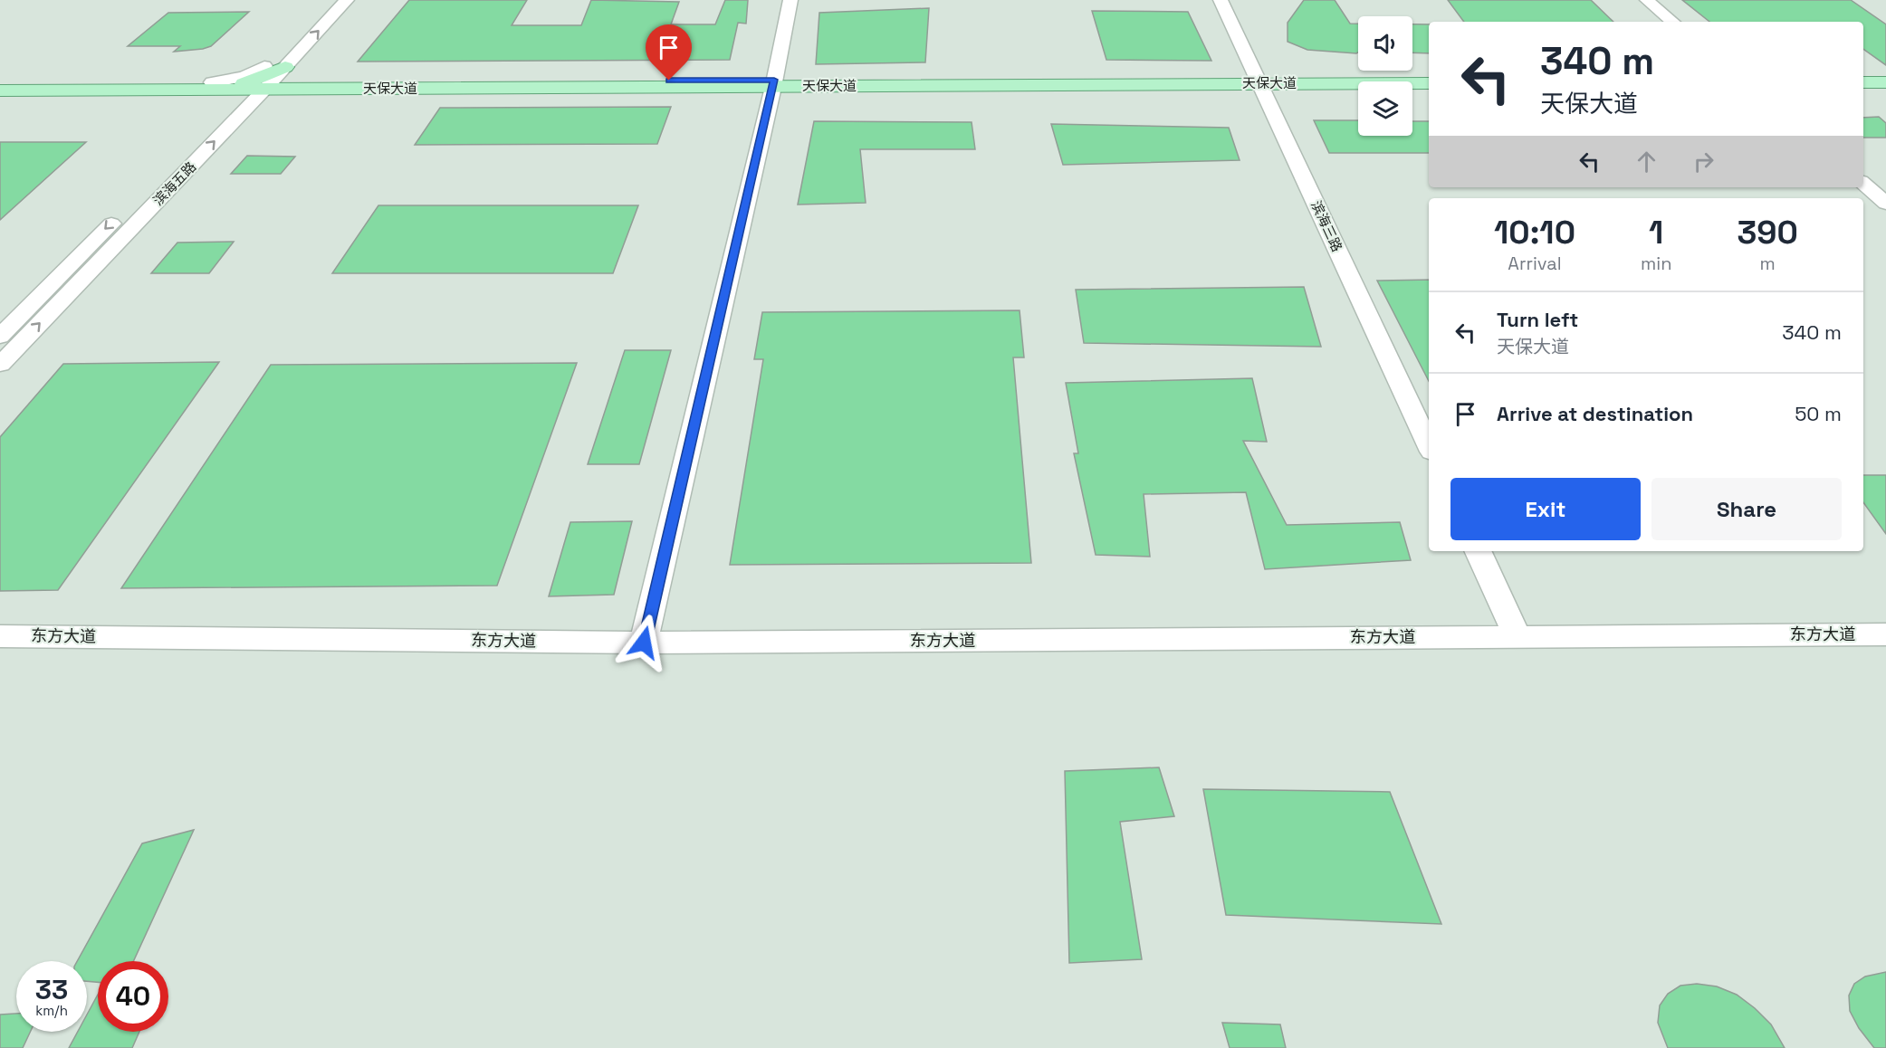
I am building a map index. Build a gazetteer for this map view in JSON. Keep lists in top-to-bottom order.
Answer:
{
  "streets": {
    "main road": ["天保大道"],
    "street": ["滨海五路", "滨海三路", "东方大道"]
  },
  "crossings": [
    ["天保大道", "滨海五路"],
    ["天保大道", "滨海三路"]
  ],
  "page": {
    "turn": ["340 m", "天保大道"],
    "eta": [
      "10:10",
      "Arrival",
      "1",
      "min",
      "390",
      "m"
    ],
    "list": [
      {
        "name": "Turn left",
        "note": "天保大道",
        "value": "340 m"
      },
      {
        "name": "Arrive at destination",
        "value": "50 m"
      }
    ],
    "buttons": ["Exit", "Share"],
    "speed": "33 km/h",
    "limit": "40"
  }
}
